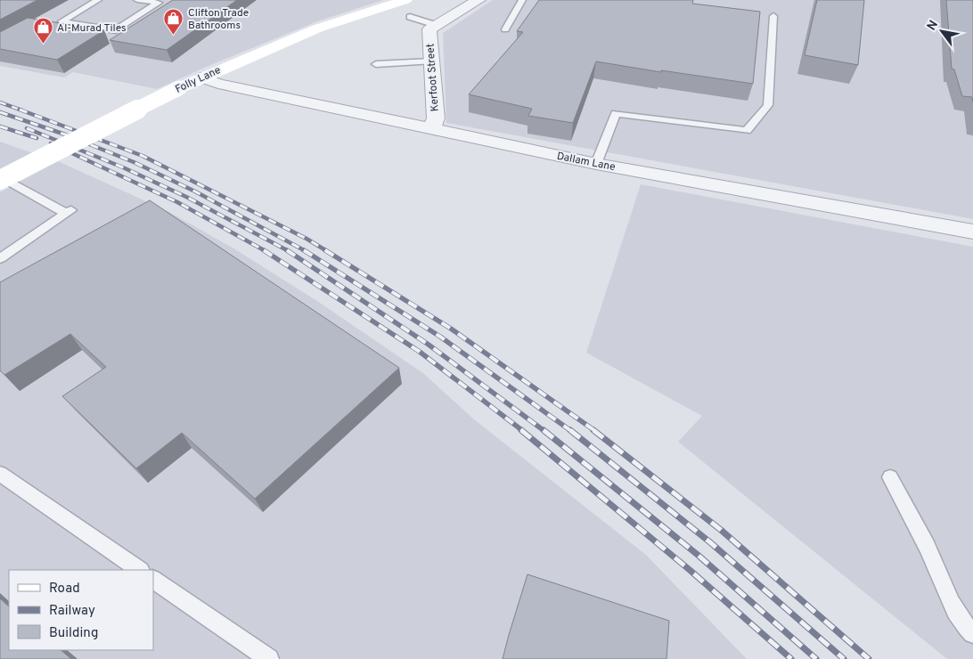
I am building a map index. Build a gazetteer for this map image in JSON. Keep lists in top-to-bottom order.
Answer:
{
  "streets": {
    "street": ["Kerfoot Street", "Folly Lane", "Dallam Lane"]
  },
  "crossings": [
    ["Kerfoot Street", "Dallam Lane"],
    ["Folly Lane", "Dallam Lane"]
  ],
  "places": {
    "shop": ["Clifton Trade Bathrooms", "Al-Murad Tiles"]
  },
  "legend": ["Road", "Railway", "Building"],
  "north": "top left"
}
